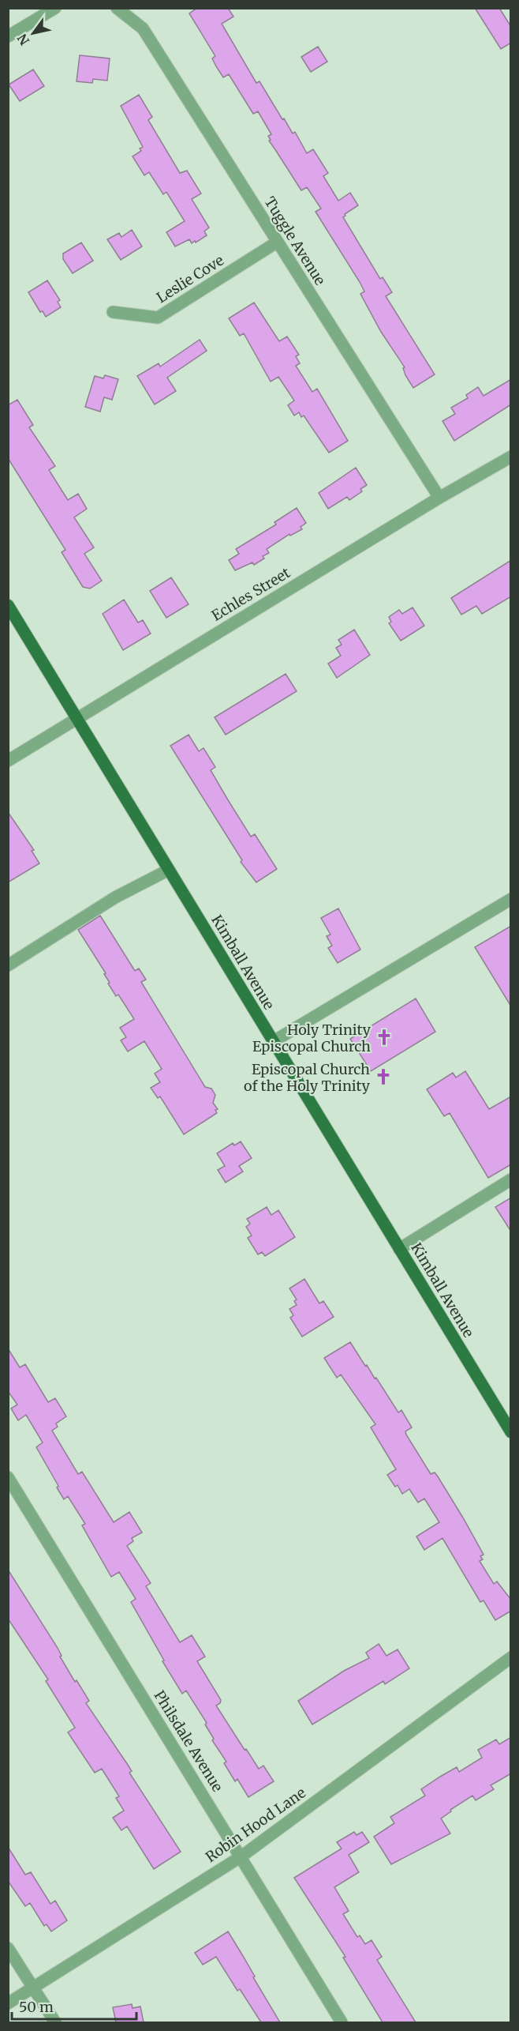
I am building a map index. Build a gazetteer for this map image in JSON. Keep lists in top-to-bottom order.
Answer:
{
  "streets": {
    "main road": ["Kimball Avenue"],
    "street": [
      "Tuggle Avenue",
      "Leslie Cove",
      "Echles Street",
      "Philsdale Avenue",
      "Robin Hood Lane"
    ]
  },
  "crossings": [
    ["Tuggle Avenue", "Leslie Cove"],
    ["Tuggle Avenue", "Echles Street"],
    ["Echles Street", "Kimball Avenue"],
    ["Philsdale Avenue", "Robin Hood Lane"]
  ],
  "places": {
    "church": ["Holy Trinity Episcopal Church", "Episcopal Church of the Holy Trinity"]
  },
  "scale_bar": "50 m",
  "north": "bottom left"
}
